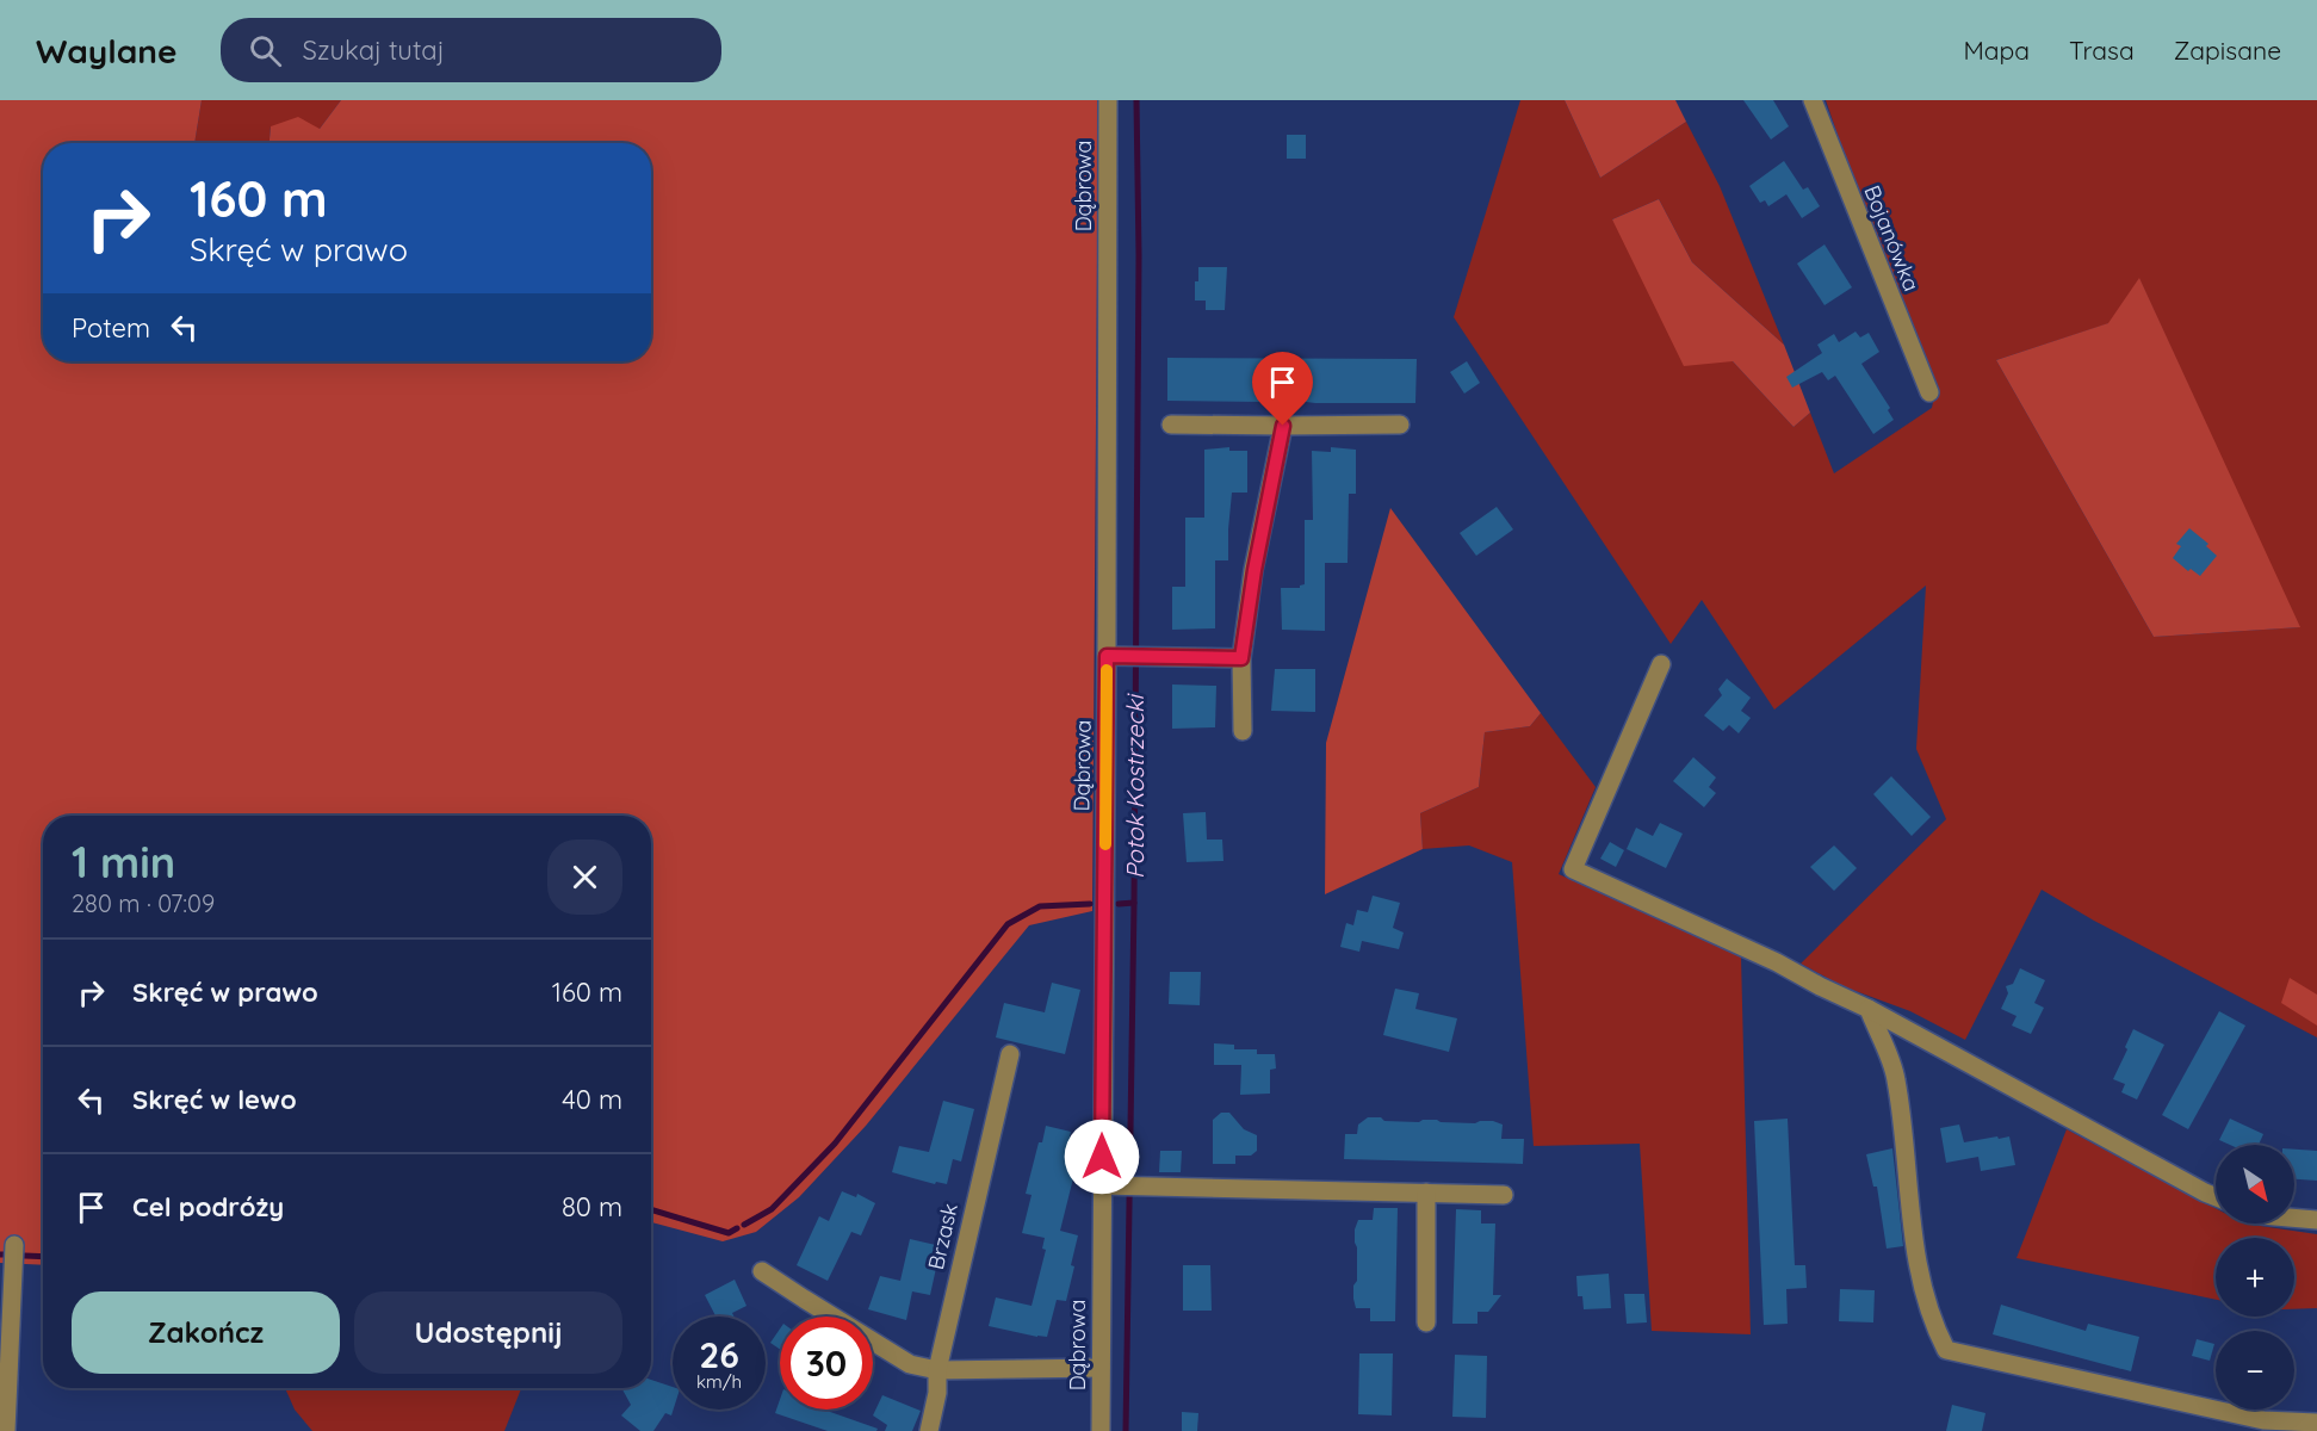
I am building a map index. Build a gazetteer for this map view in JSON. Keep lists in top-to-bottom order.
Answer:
{
  "streets": {
    "street": ["Dąbrowa", "Bojanówka", "Brzask"]
  },
  "water": ["Potok Kostrzecki"],
  "north": "bottom right",
  "page": {
    "header": "Waylane",
    "search": "Szukaj tutaj",
    "nav": ["Mapa", "Trasa", "Zapisane"],
    "turn": ["160 m", "Skręć w prawo"],
    "then": "Potem",
    "heading": ["1 min", "280 m · 07:09"],
    "list": [
      {
        "name": "Skręć w prawo",
        "value": "160 m"
      },
      {
        "name": "Skręć w lewo",
        "value": "40 m"
      },
      {
        "name": "Cel podróży",
        "value": "80 m"
      }
    ],
    "map_buttons": ["+", "−"],
    "buttons": ["Zakończ", "Udostępnij"],
    "speed": "26 km/h",
    "limit": "30"
  }
}
